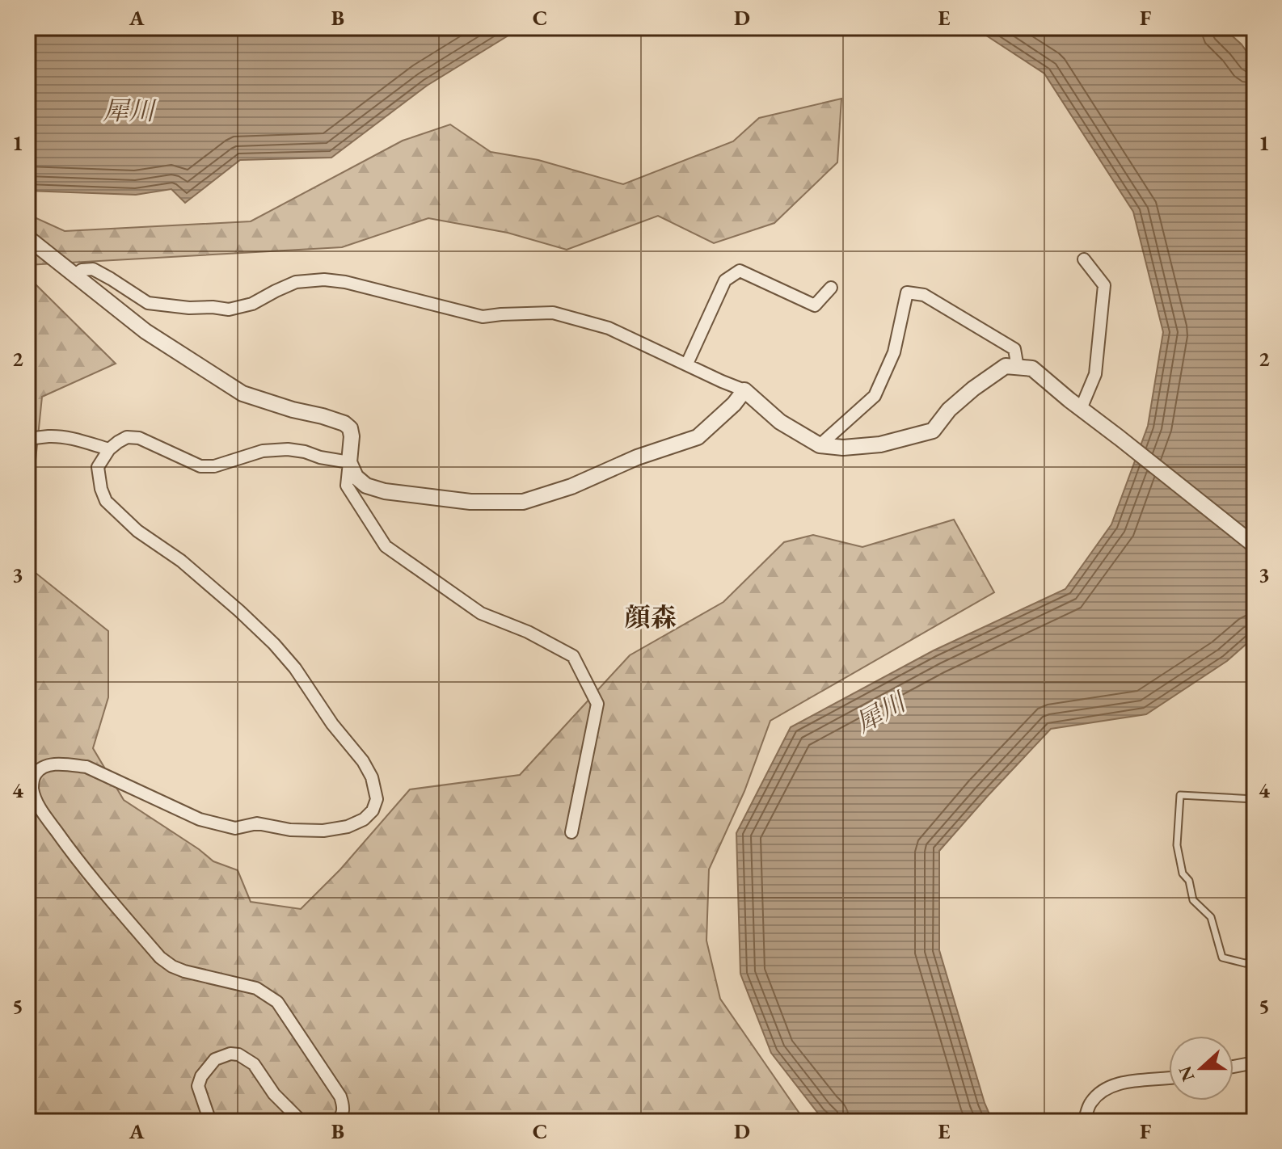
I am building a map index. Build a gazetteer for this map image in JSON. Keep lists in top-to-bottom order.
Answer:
{
  "districts": ["顔森"],
  "water": ["犀川"],
  "north": "left",
  "grid": {
    "columns": [
      "A",
      "B",
      "C",
      "D",
      "E",
      "F"
    ],
    "rows": [
      "1",
      "2",
      "3",
      "4",
      "5"
    ]
  }
}
